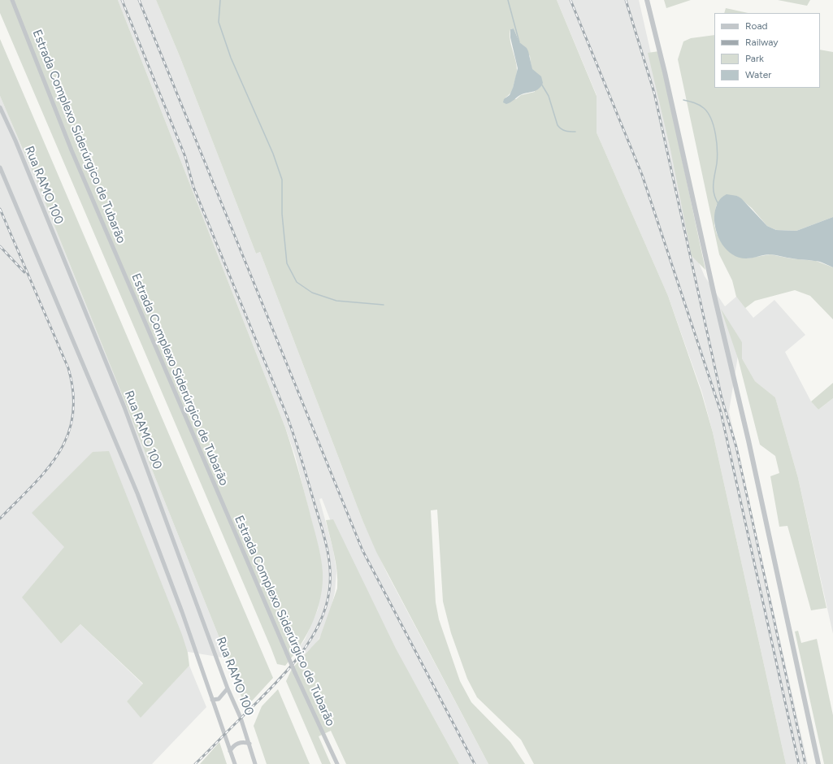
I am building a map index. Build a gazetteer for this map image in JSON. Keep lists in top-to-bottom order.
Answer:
{
  "streets": {
    "street": ["Estrada Complexo Siderúrgico de Tubarão", "Rua RAMO 100"]
  },
  "legend": [
    "Road",
    "Railway",
    "Park",
    "Water"
  ]
}
